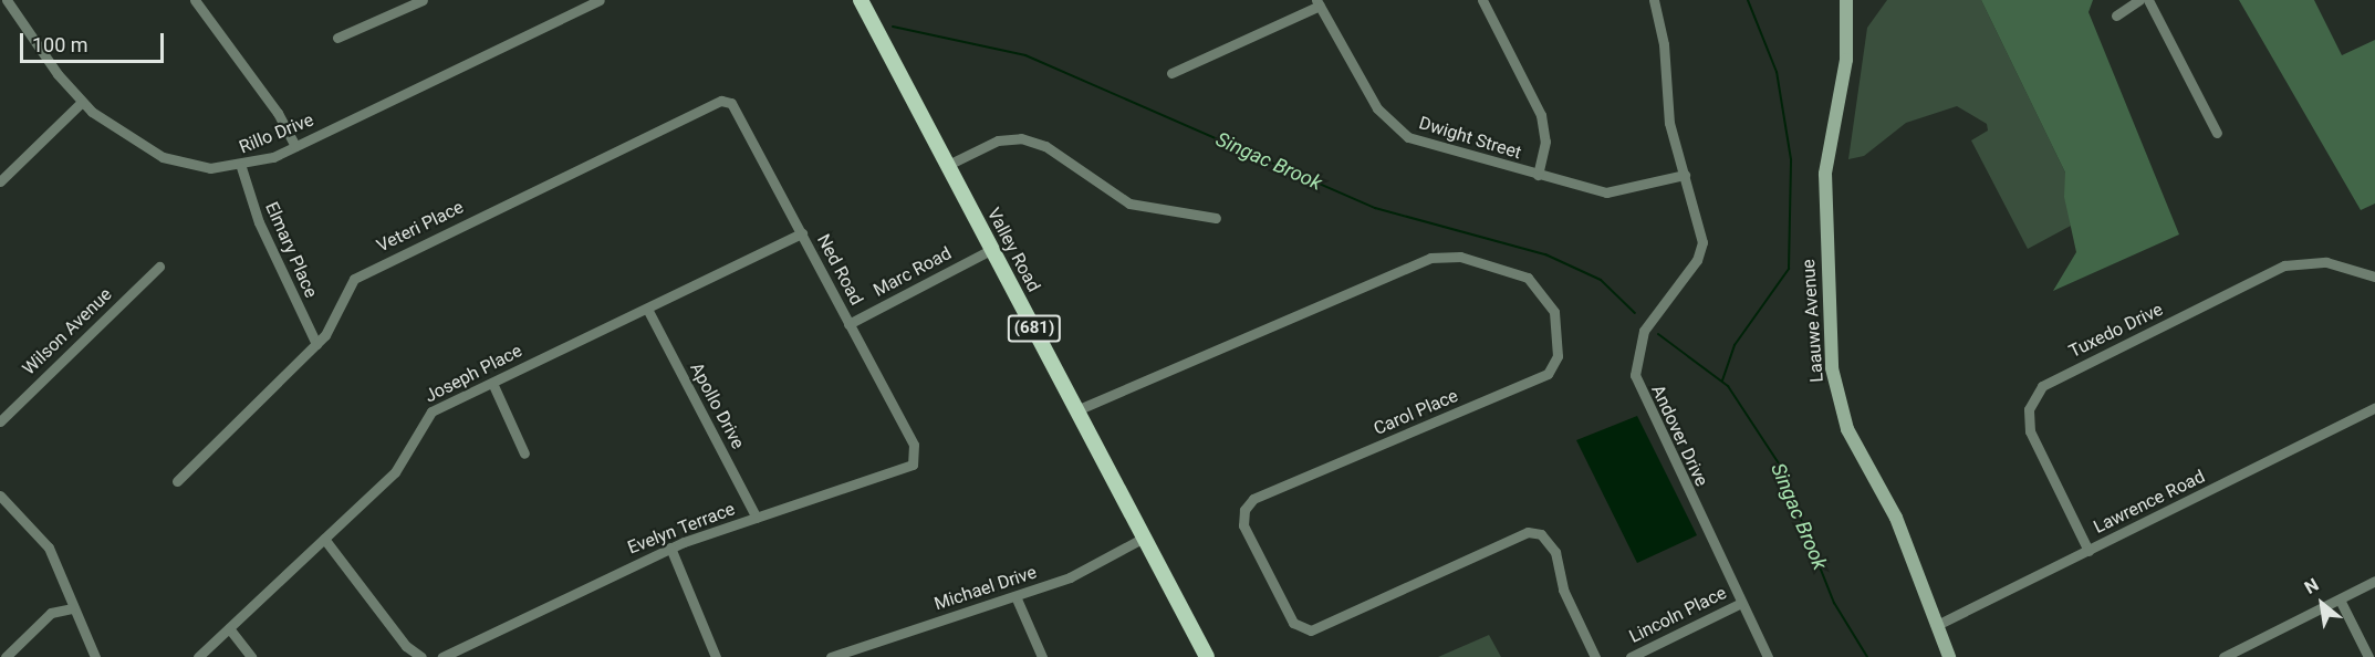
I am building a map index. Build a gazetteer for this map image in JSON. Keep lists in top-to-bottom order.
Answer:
{
  "streets": {
    "main road": ["Valley Road", "(681)"],
    "street": [
      "Rillo Drive",
      "Dwight Street",
      "Veteri Place",
      "Elmary Place",
      "Ned Road",
      "Marc Road",
      "Laauwe Avenue",
      "Tuxedo Drive",
      "Wilson Avenue",
      "Joseph Place",
      "Apollo Drive",
      "Carol Place",
      "Andover Drive",
      "Lawrence Road",
      "Evelyn Terrace",
      "Michael Drive",
      "Lincoln Place"
    ]
  },
  "crossings": [
    ["Rillo Drive", "Elmary Place"],
    ["Dwight Street", "Andover Drive"],
    ["Veteri Place", "Elmary Place"],
    ["Veteri Place", "Ned Road"],
    ["Valley Road", "Marc Road"],
    ["Valley Road", "Carol Place"],
    ["Valley Road", "Michael Drive"],
    ["Ned Road", "Marc Road"],
    ["Ned Road", "Joseph Place"],
    ["Ned Road", "Evelyn Terrace"],
    ["Laauwe Avenue", "Lawrence Road"],
    ["Tuxedo Drive", "Lawrence Road"],
    ["Joseph Place", "Apollo Drive"],
    ["Apollo Drive", "Evelyn Terrace"],
    ["Andover Drive", "Lincoln Place"]
  ],
  "water": ["Singac Brook"],
  "scale_bar": "100 m",
  "north": "top left"
}
